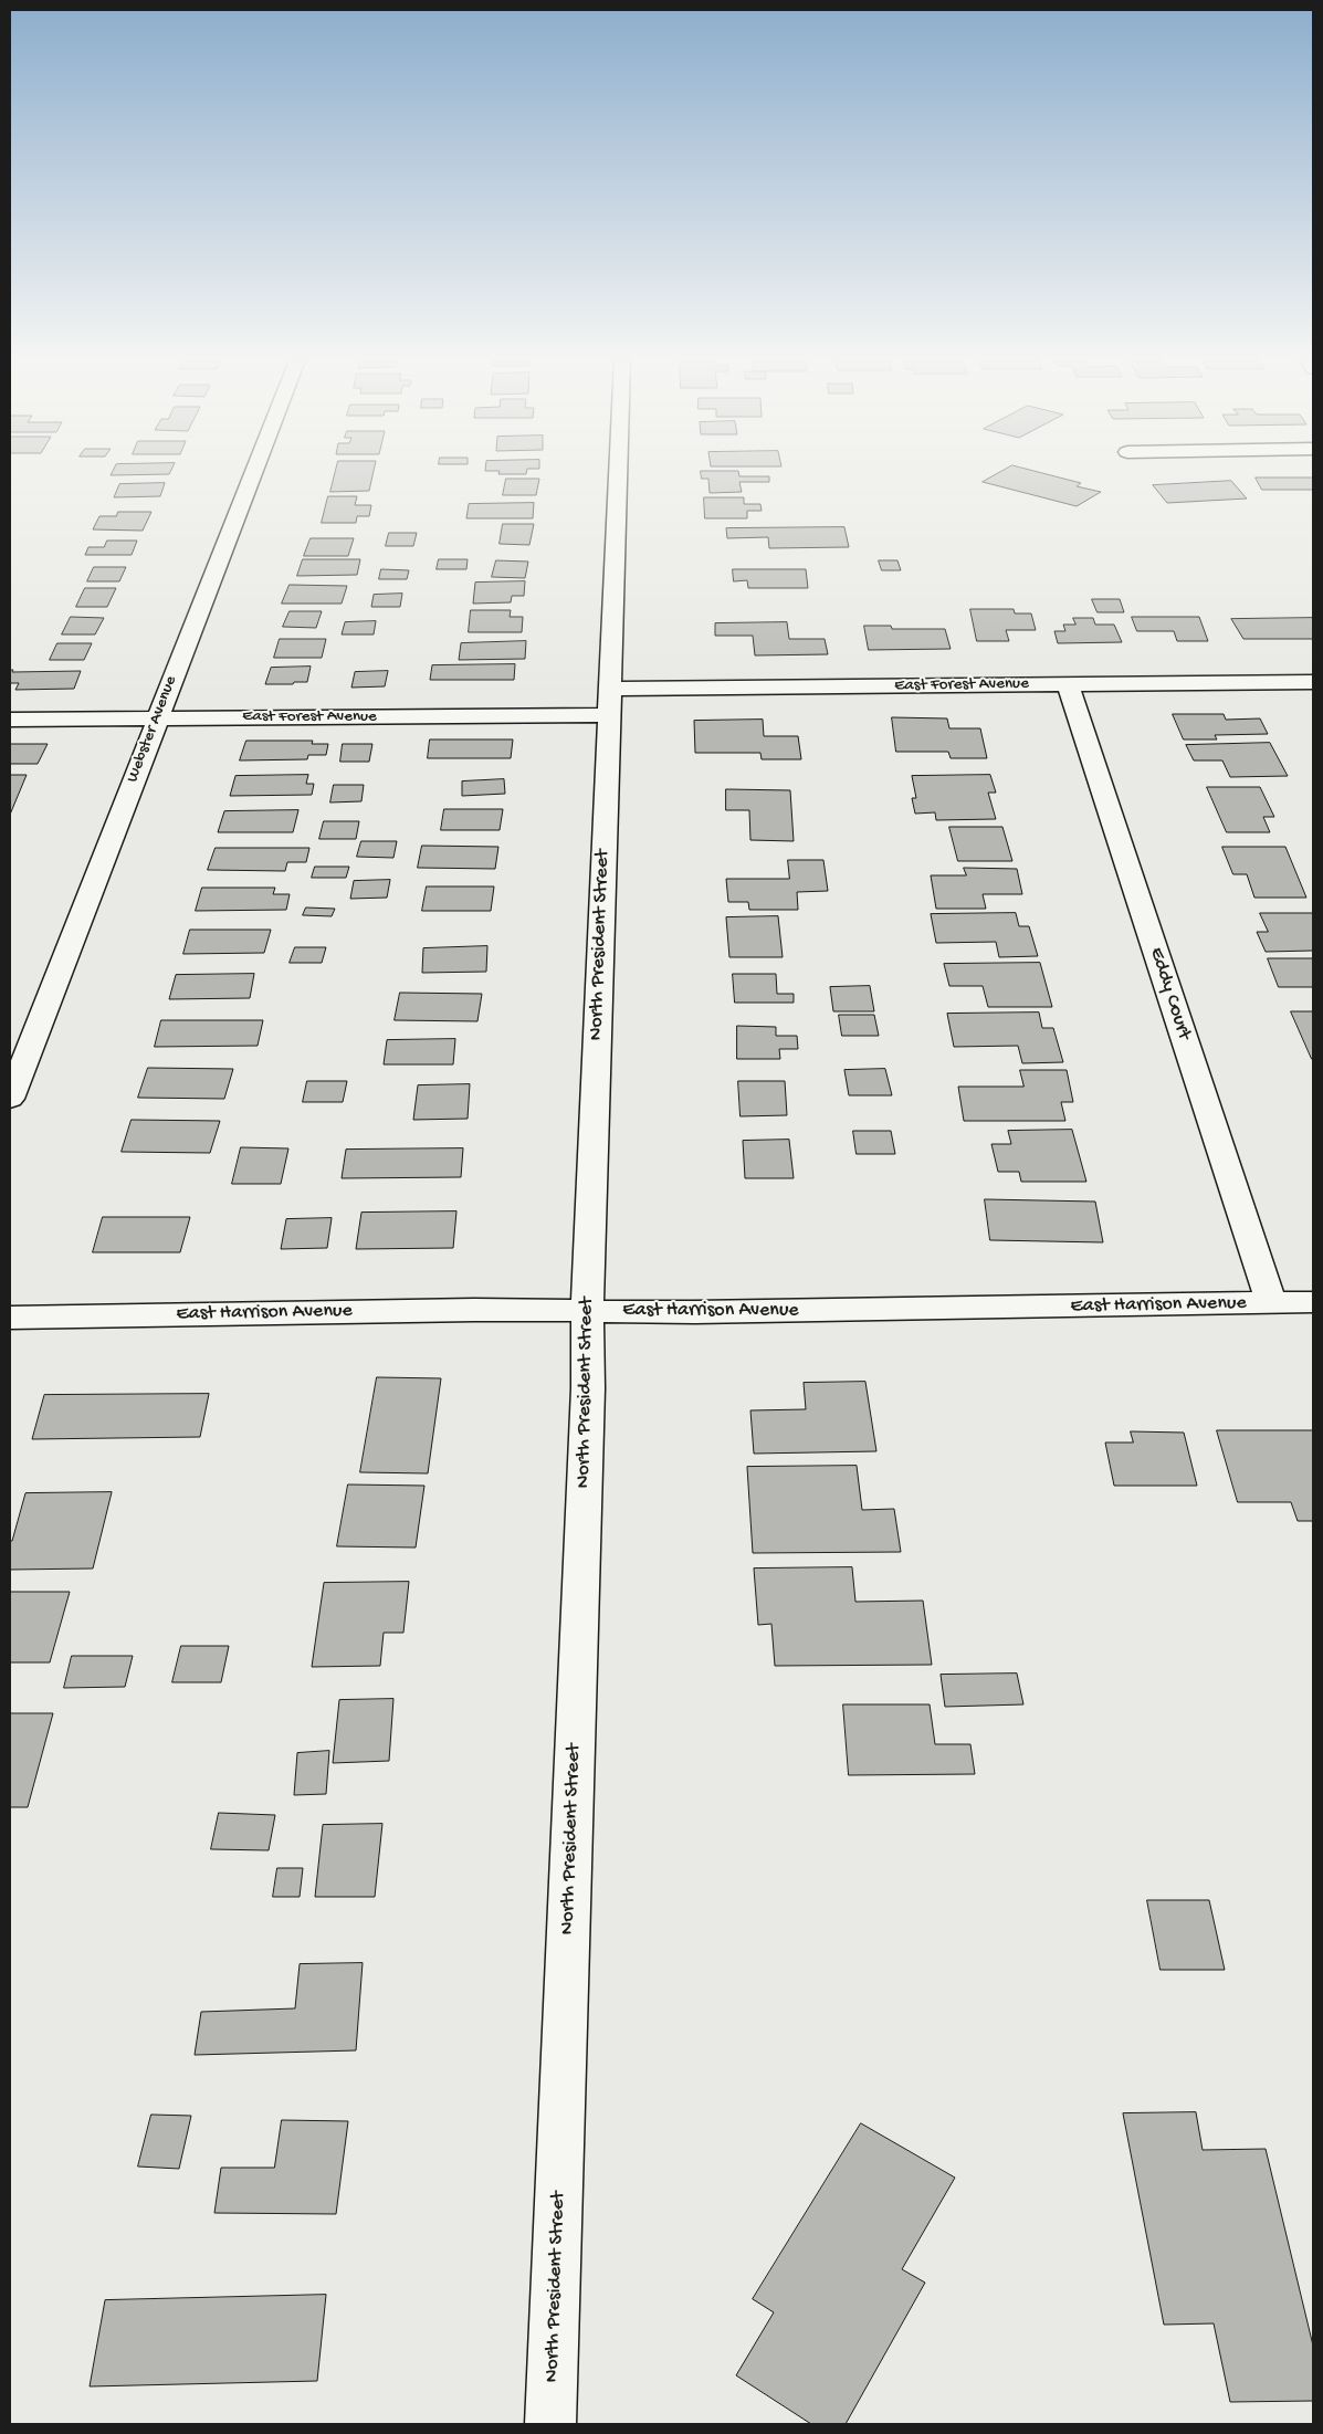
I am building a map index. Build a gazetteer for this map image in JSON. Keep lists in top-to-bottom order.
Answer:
{
  "streets": {
    "street": [
      "East Forest Avenue",
      "Webster Avenue",
      "North President Street",
      "Eddy Court",
      "East Harrison Avenue"
    ]
  },
  "crossings": [
    ["East Forest Avenue", "Webster Avenue"],
    ["East Forest Avenue", "North President Street"],
    ["East Forest Avenue", "Eddy Court"],
    ["North President Street", "East Harrison Avenue"],
    ["Eddy Court", "East Harrison Avenue"]
  ]
}
